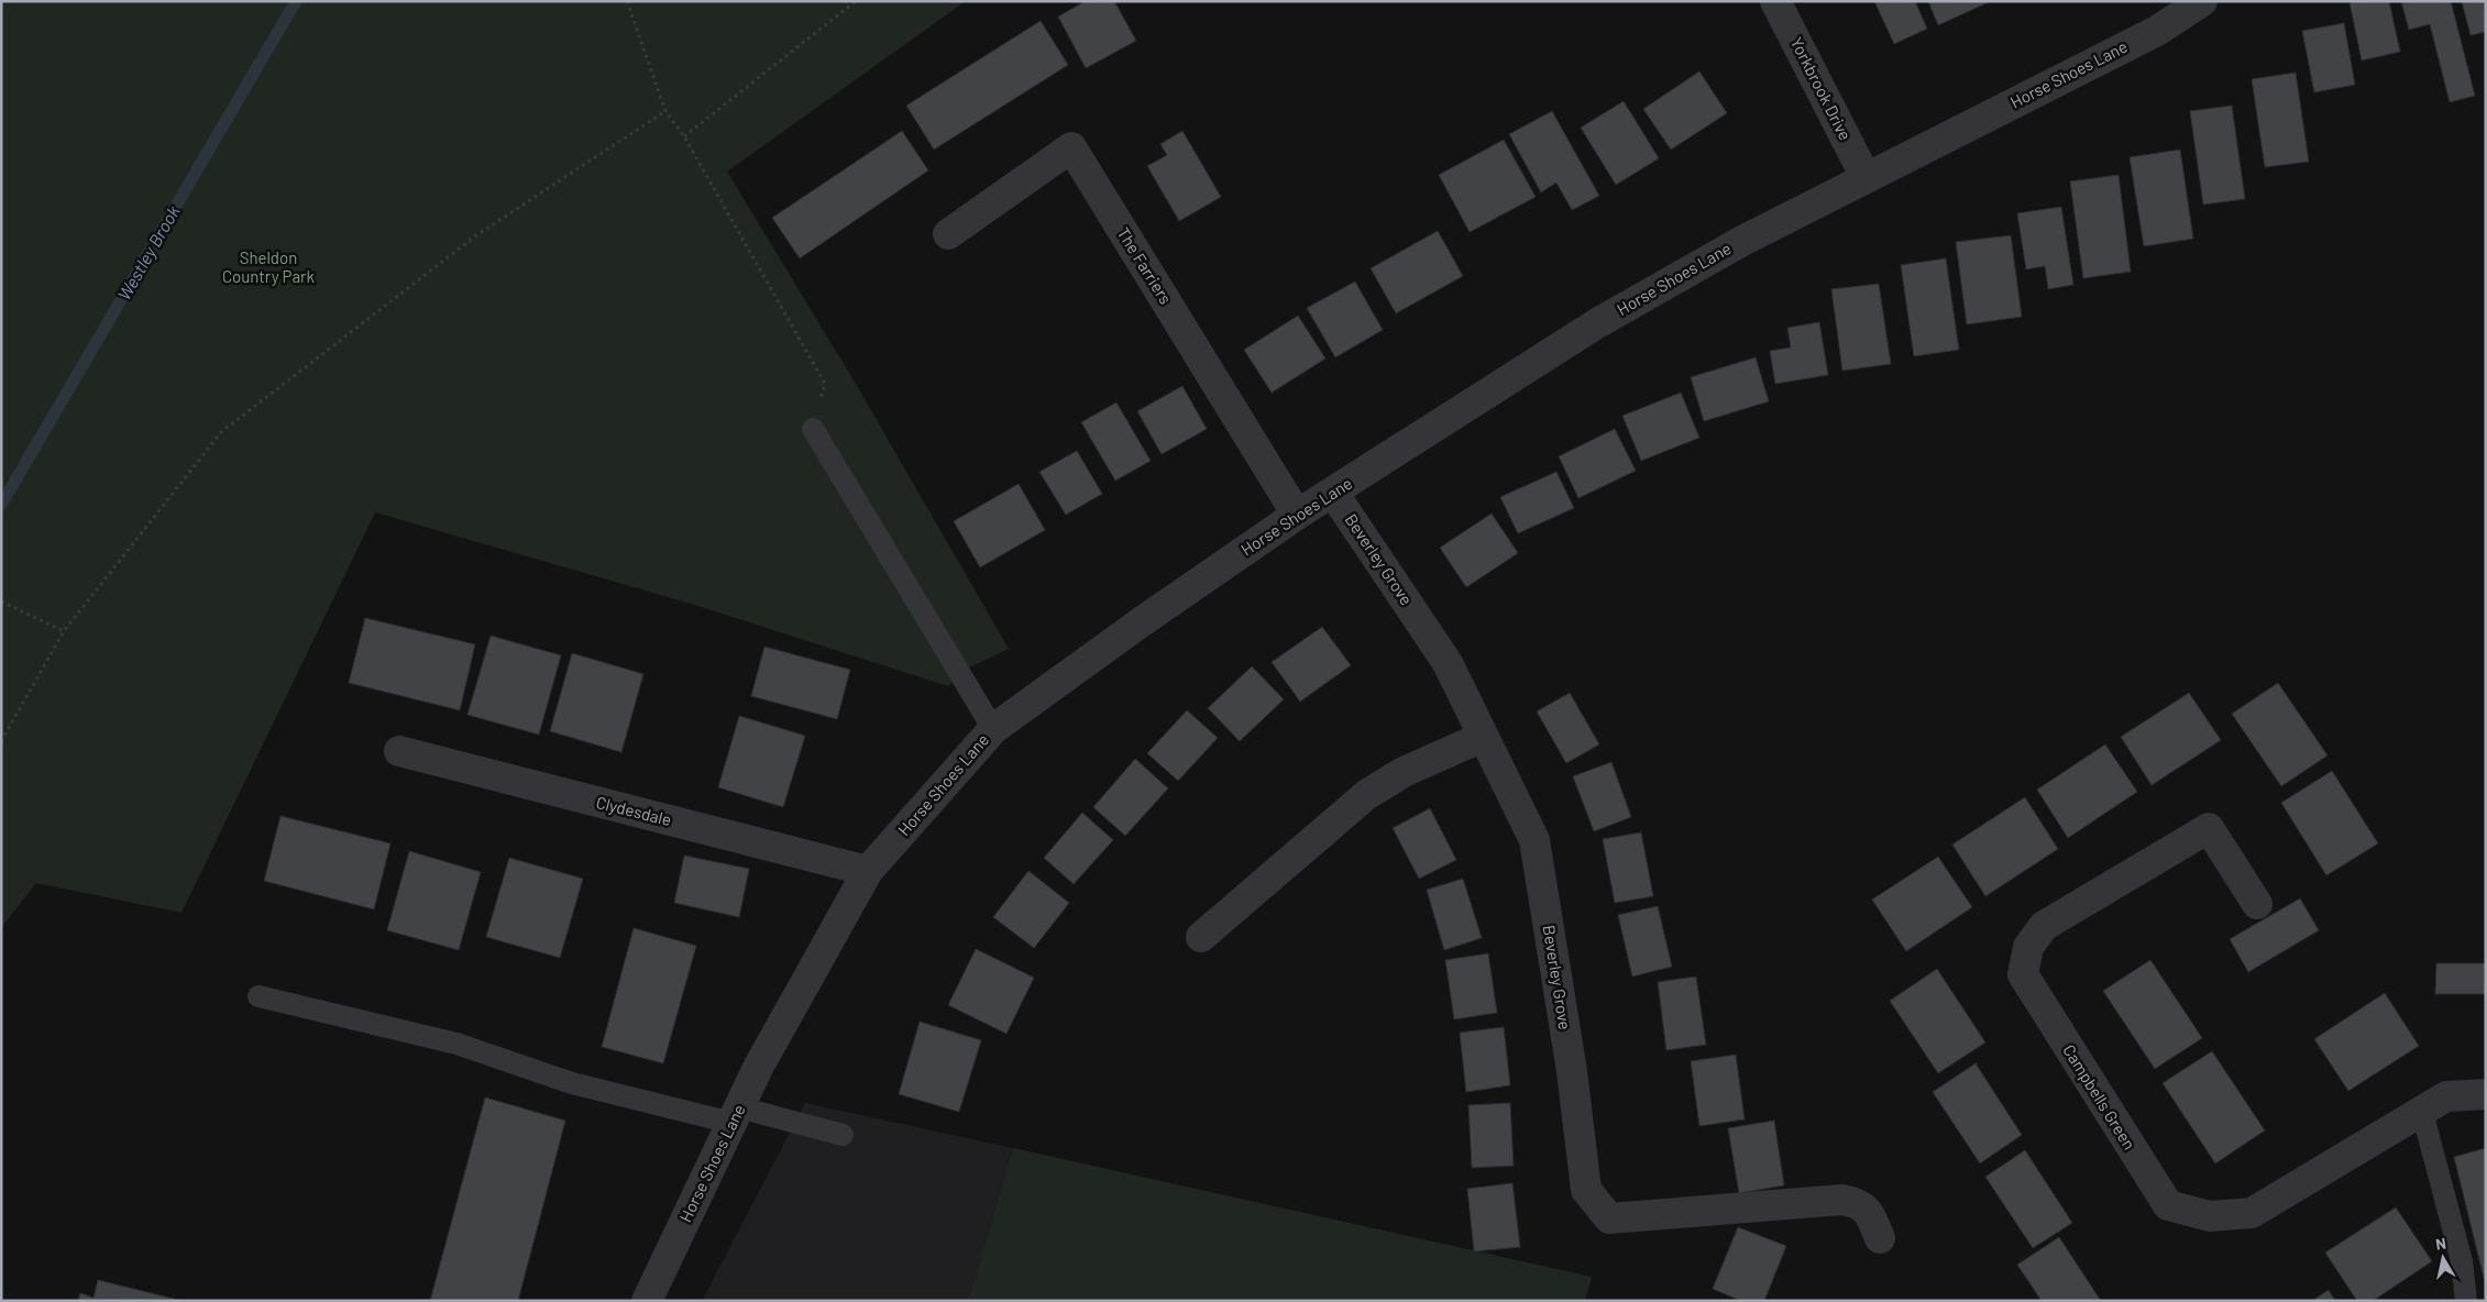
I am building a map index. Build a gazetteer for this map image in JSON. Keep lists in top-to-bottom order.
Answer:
{
  "streets": {
    "street": [
      "Horse Shoes Lane",
      "Yorkbrook Drive",
      "The Farriers",
      "Beverley Grove",
      "Clydesdale",
      "Campbells Green"
    ]
  },
  "crossings": [
    ["Horse Shoes Lane", "Yorkbrook Drive"],
    ["Horse Shoes Lane", "The Farriers"],
    ["Horse Shoes Lane", "Beverley Grove"],
    ["Horse Shoes Lane", "Clydesdale"]
  ],
  "water": ["Westley Brook"],
  "parks": ["Sheldon Country Park"],
  "north": "top"
}
